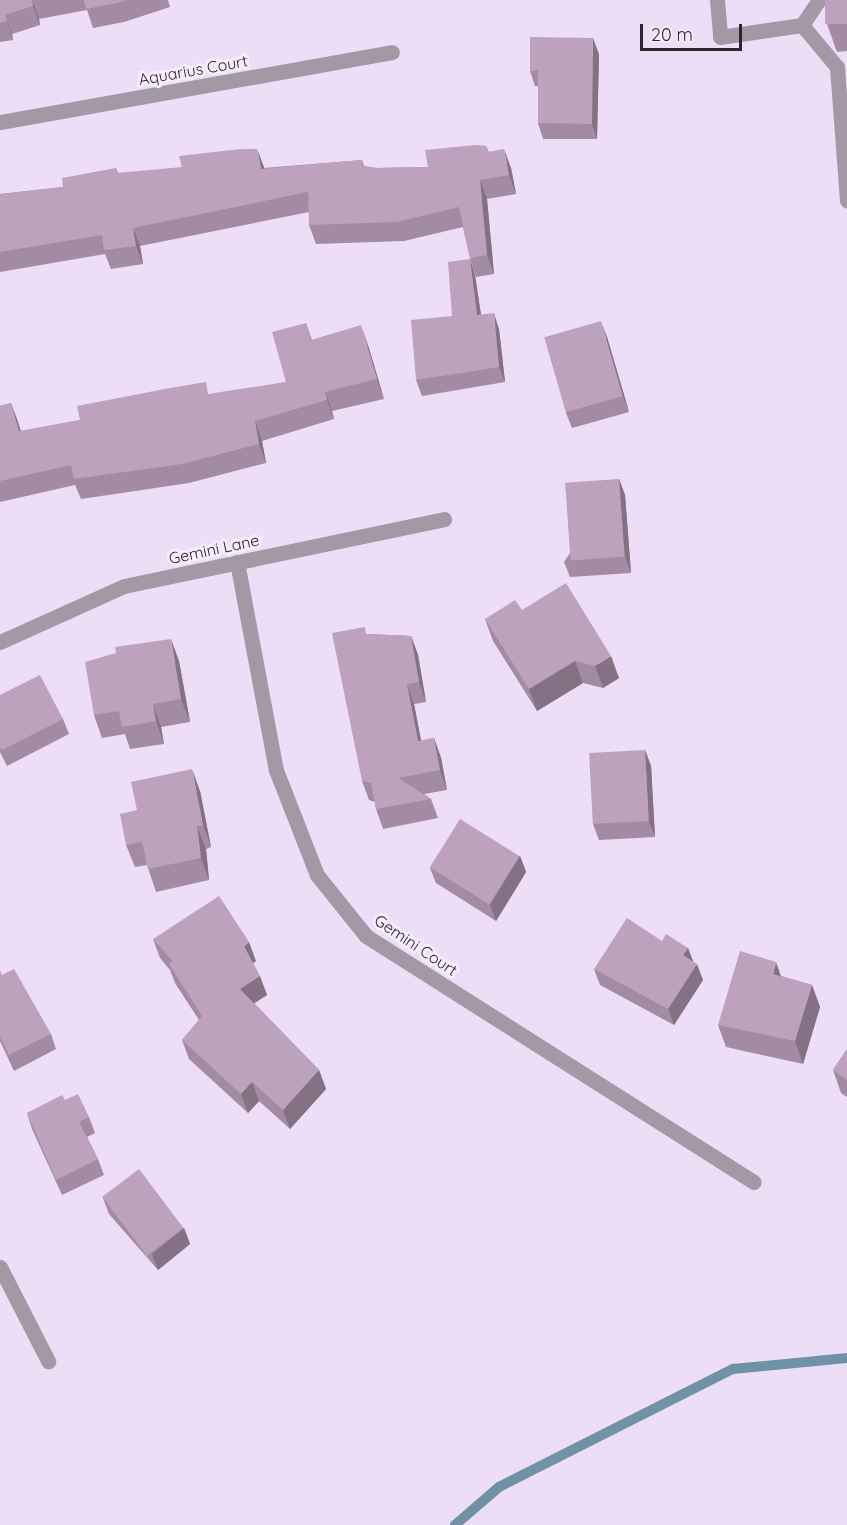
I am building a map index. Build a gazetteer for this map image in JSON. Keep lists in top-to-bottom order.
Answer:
{
  "streets": {
    "street": ["Aquarius Court", "Gemini Lane", "Gemini Court"]
  },
  "crossings": [
    ["Gemini Lane", "Gemini Court"]
  ],
  "scale_bar": "20 m"
}
